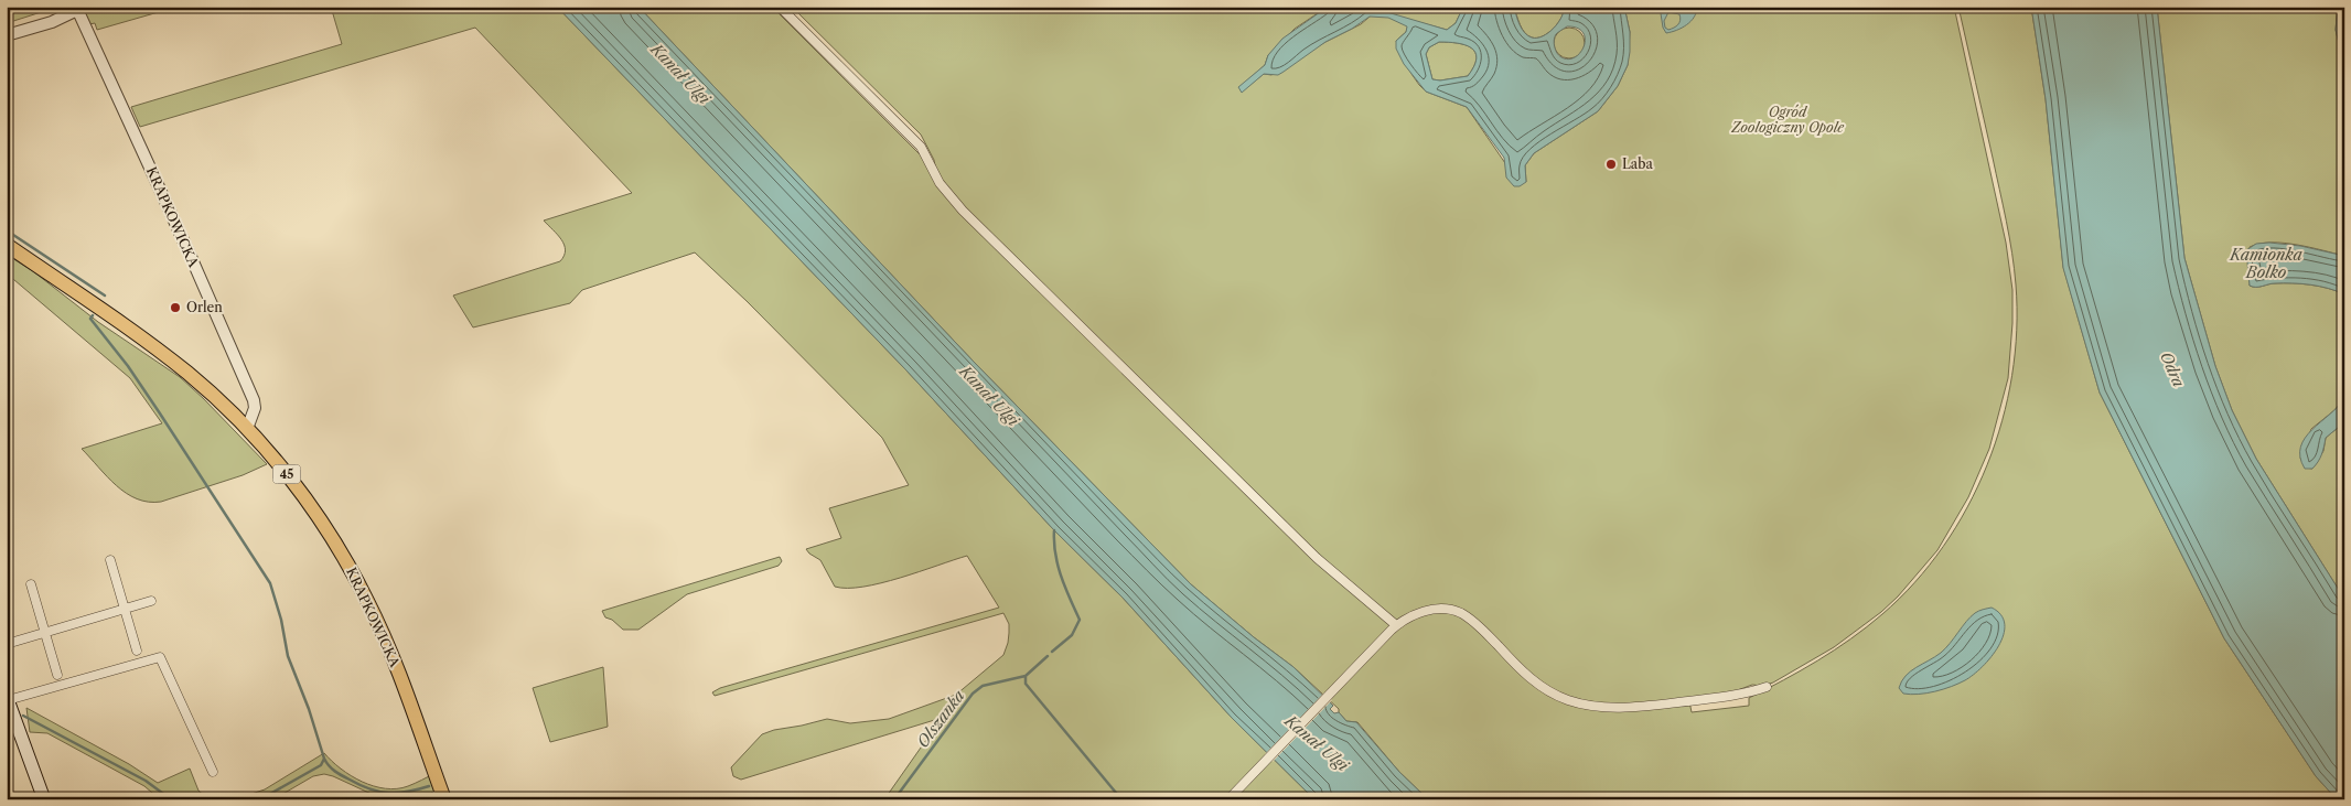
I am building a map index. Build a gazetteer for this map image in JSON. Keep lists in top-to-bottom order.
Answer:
{
  "streets": {
    "main road": ["KRAPKOWICKA", "45"]
  },
  "water": [
    "Kanał Ulgi",
    "Kamionka Bolko",
    "Odra",
    "Olszanka"
  ],
  "parks": ["Ogród Zoologiczny Opole"],
  "places": ["Laba", "Orlen"]
}
